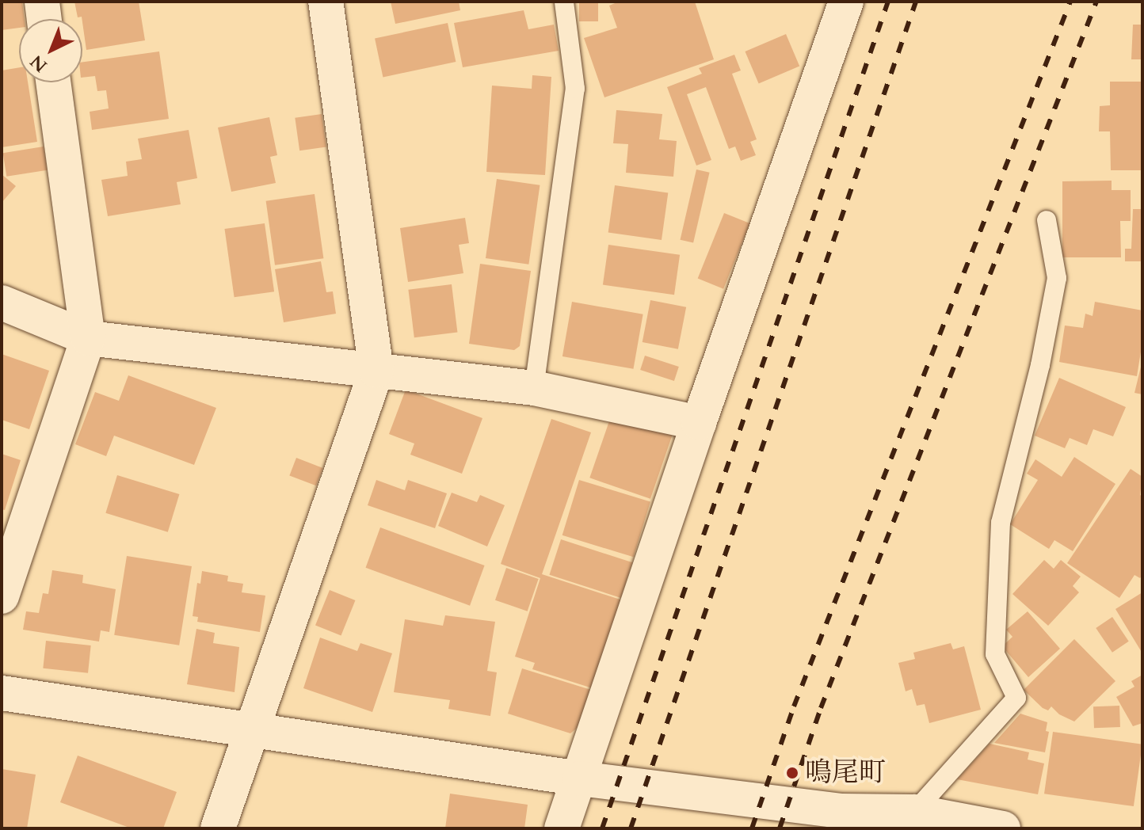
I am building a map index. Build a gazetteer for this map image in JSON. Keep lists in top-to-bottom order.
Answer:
{
  "places": ["鳴尾町"],
  "north": "bottom left"
}
